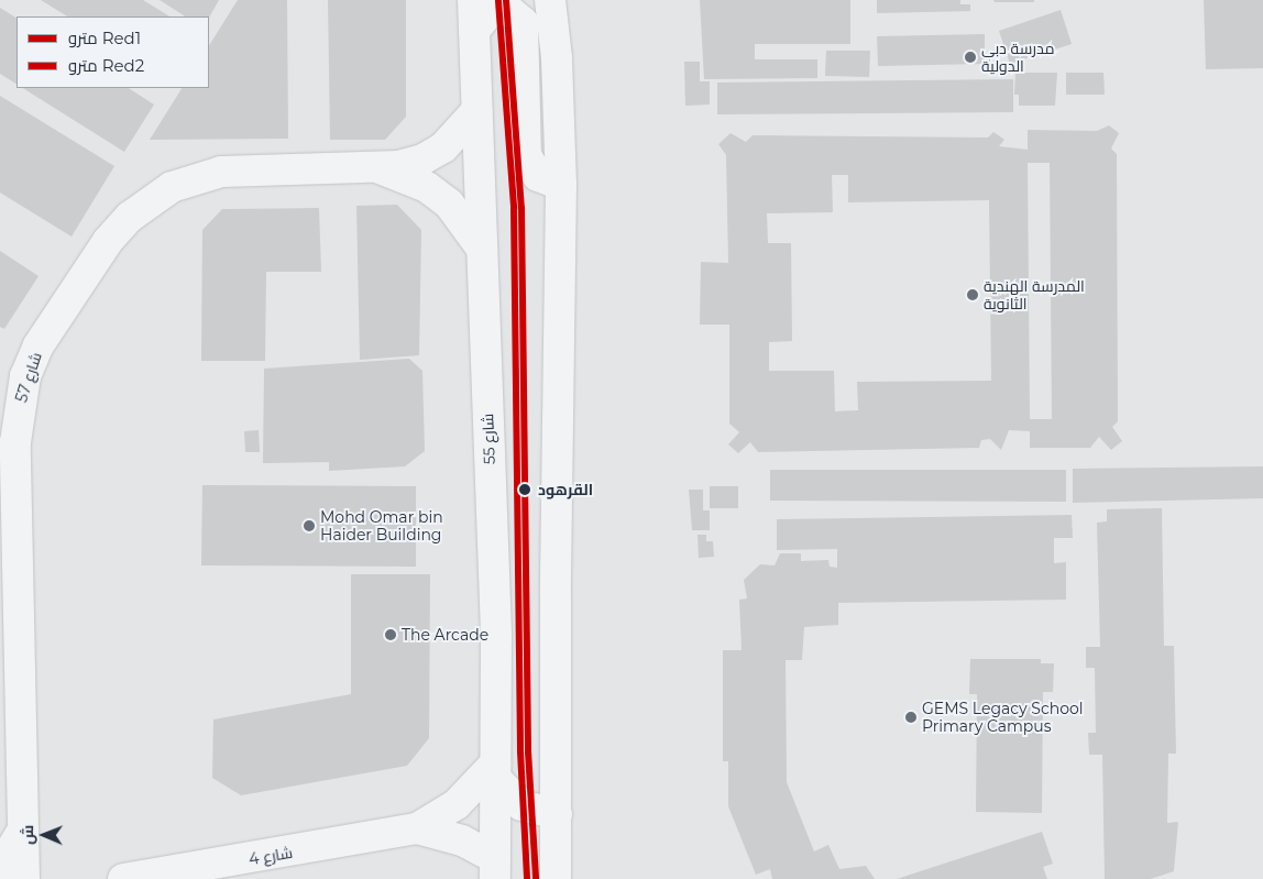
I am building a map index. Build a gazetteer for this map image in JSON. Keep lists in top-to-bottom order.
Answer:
{
  "streets": {
    "street": ["شارع 57", "شارع 55", "شارع 4"]
  },
  "crossings": [
    ["شارع 57", "شارع 55"],
    ["شارع 55", "شارع 4"]
  ],
  "places": [
    "مدرسة دبي الدولية",
    "المدرسة الهندية الثانوية",
    "القرهود",
    "Mohd Omar bin Haider Building",
    "The Arcade",
    "GEMS Legacy School Primary Campus"
  ],
  "lines": ["metro line Red1", "metro line Red2"],
  "legend": ["مترو Red1", "مترو Red2"],
  "north": "left"
}
